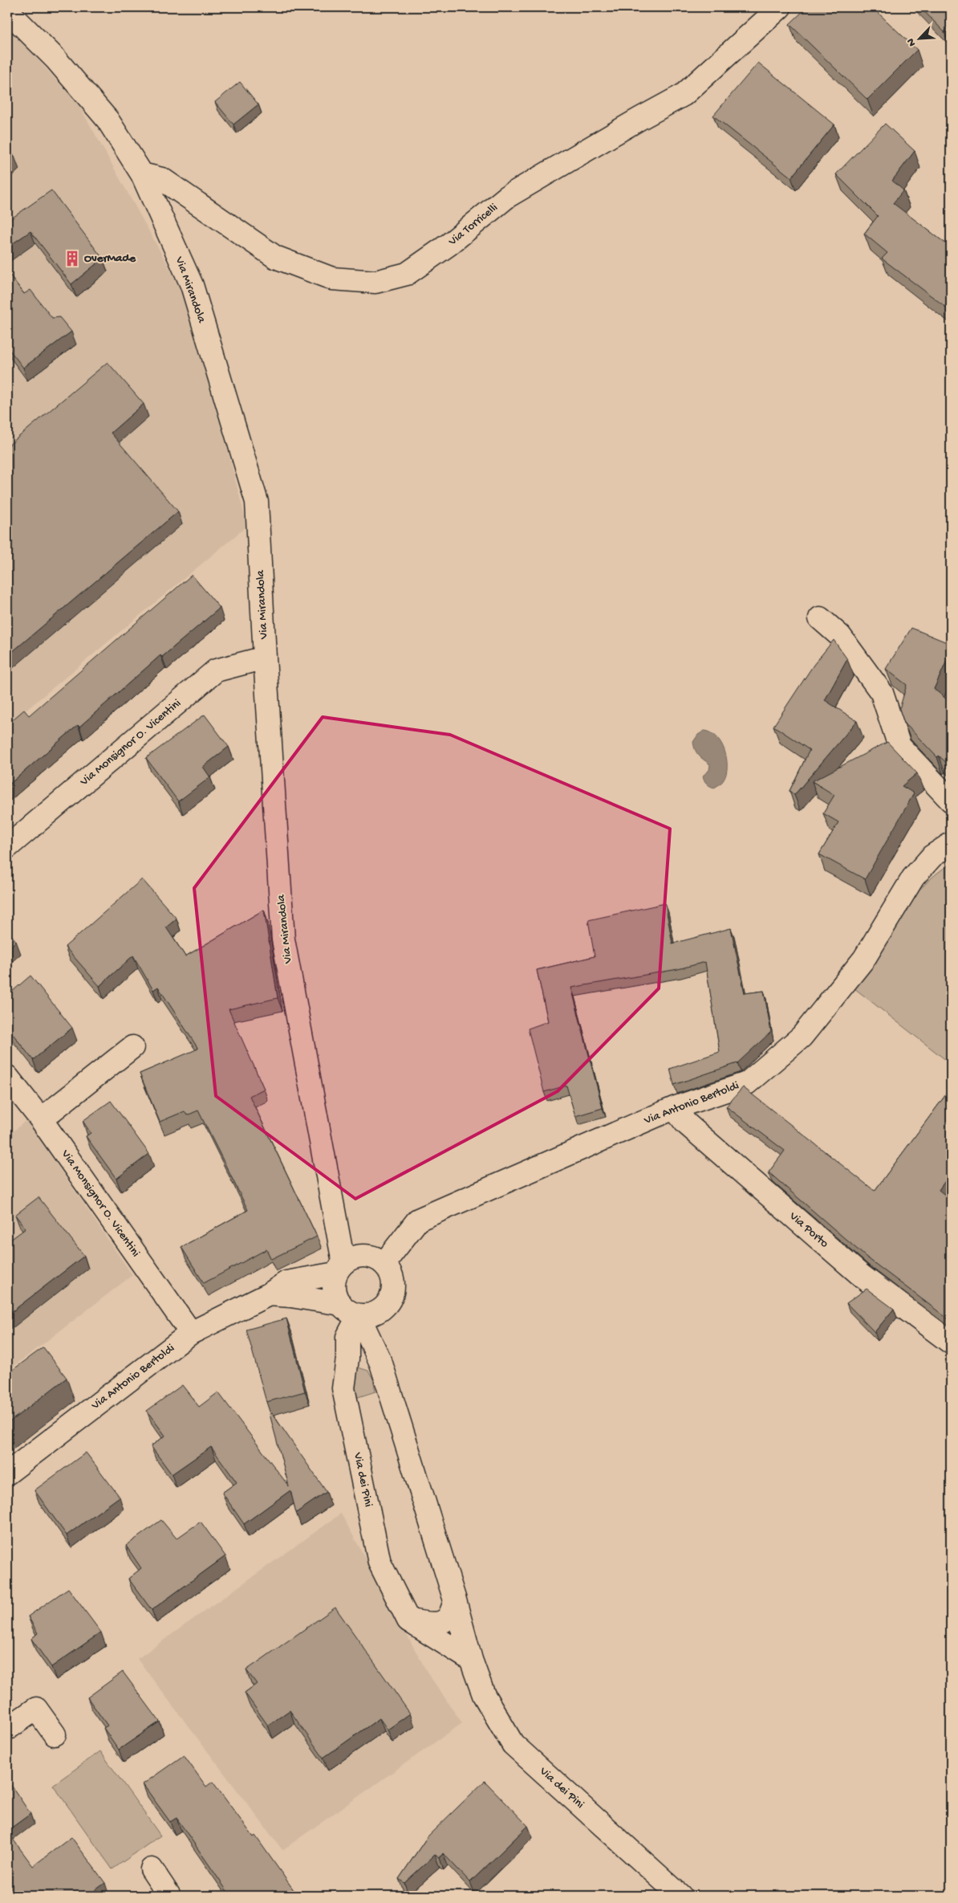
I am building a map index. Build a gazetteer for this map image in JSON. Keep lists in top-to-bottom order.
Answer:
{
  "streets": {
    "street": [
      "Via Torricelli",
      "Via Mirandola",
      "Via Monsignor O. Vicentini",
      "Via Antonio Bertoldi",
      "Via Porto",
      "Via dei Pini"
    ]
  },
  "crossings": [
    ["Via Torricelli", "Via Mirandola"],
    ["Via Mirandola", "Via Monsignor O. Vicentini"],
    ["Via Mirandola", "Via Antonio Bertoldi"],
    ["Via Mirandola", "Via dei Pini"],
    ["Via Monsignor O. Vicentini", "Via Antonio Bertoldi"],
    ["Via Antonio Bertoldi", "Via Porto"],
    ["Via Antonio Bertoldi", "Via dei Pini"]
  ],
  "places": {
    "building": ["OverMade"]
  },
  "north": "bottom left"
}
